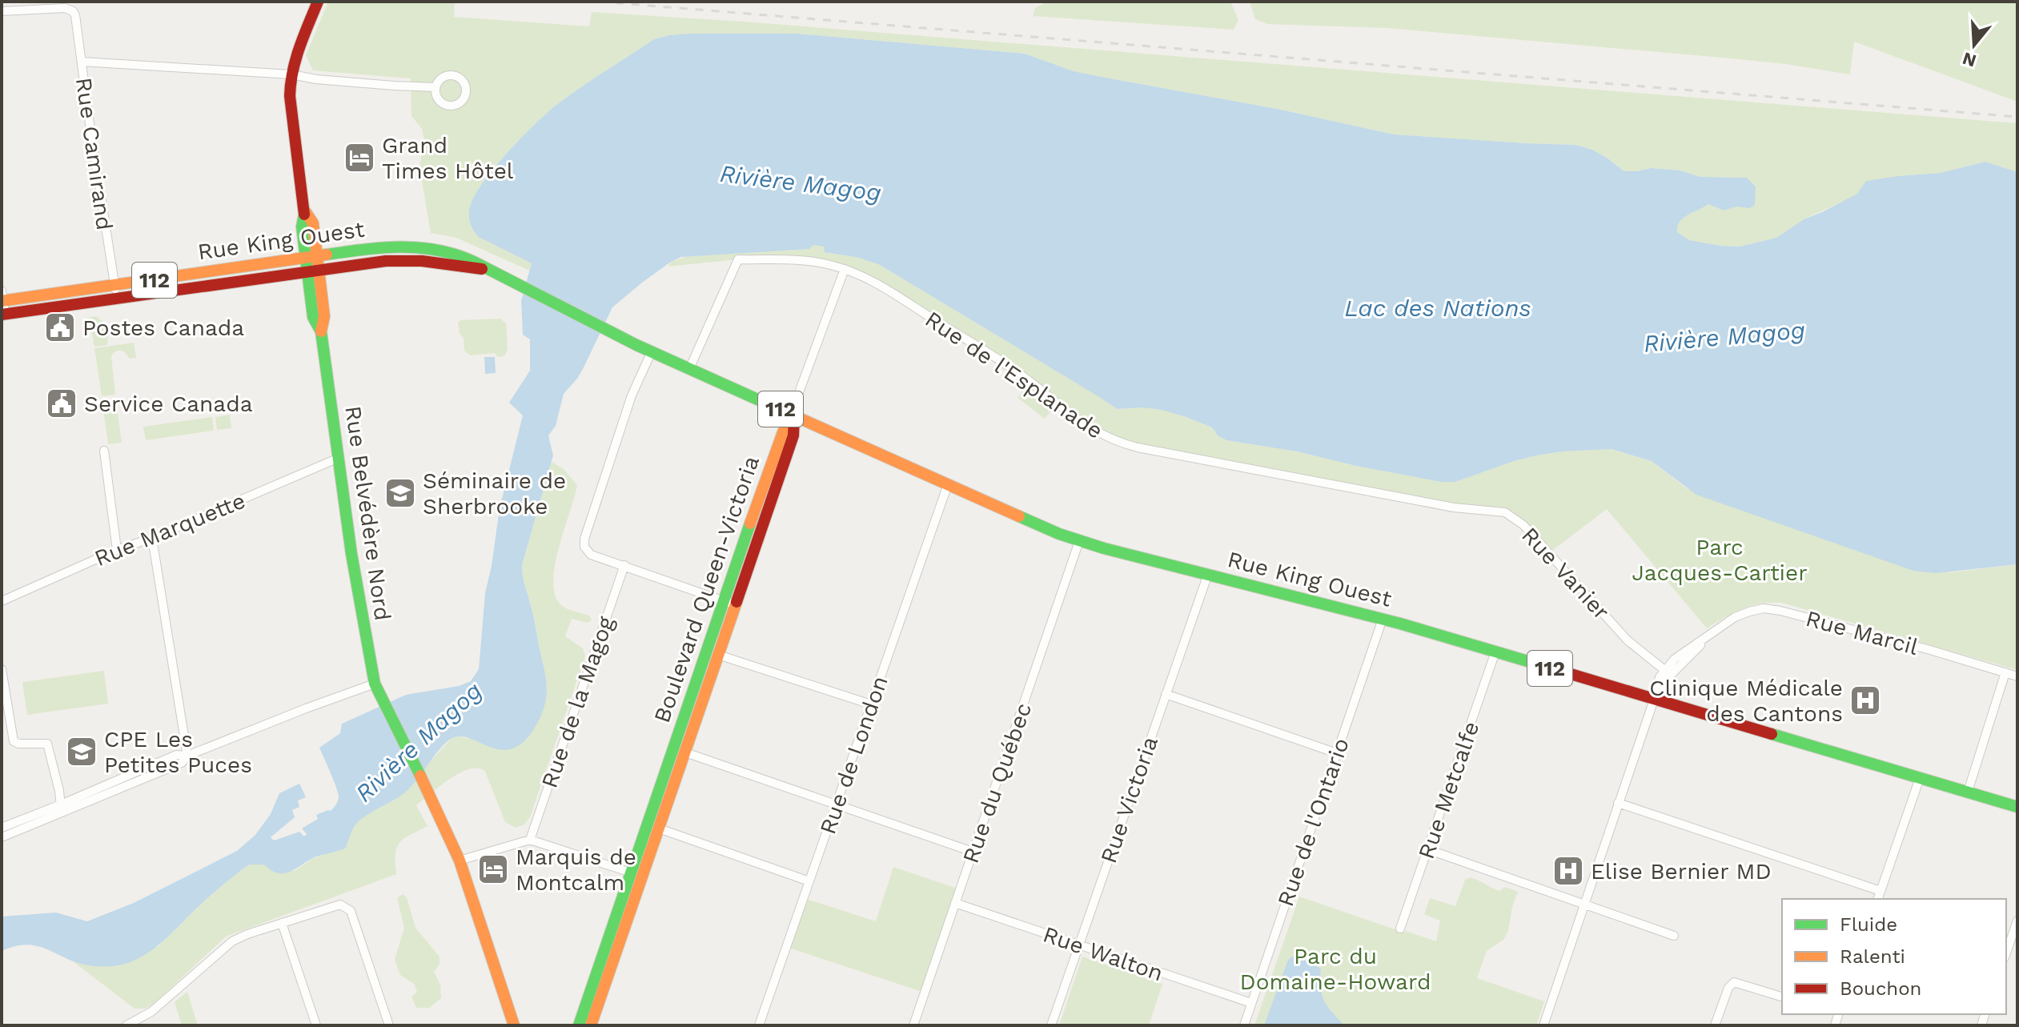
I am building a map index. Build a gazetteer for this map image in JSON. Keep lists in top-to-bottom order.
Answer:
{
  "streets": {
    "main road": [
      "Rue King Ouest",
      "112",
      "Rue Belvédère Nord",
      "Boulevard Queen-Victoria"
    ],
    "street": [
      "Rue Camirand",
      "Rue de l'Esplanade",
      "Rue Marquette",
      "Rue Vanier",
      "Rue Marcil",
      "Rue de la Magog",
      "Rue de London",
      "Rue du Québec",
      "Rue Metcalfe",
      "Rue Victoria",
      "Rue de l'Ontario",
      "Rue Walton"
    ]
  },
  "crossings": [
    ["Rue Camirand", "Rue King Ouest"],
    ["Rue King Ouest", "Rue de l'Esplanade"],
    ["Rue King Ouest", "Rue Belvédère Nord"],
    ["Rue King Ouest", "Boulevard Queen-Victoria"],
    ["Rue King Ouest", "Rue Marcil"],
    ["Rue King Ouest", "Rue de London"],
    ["Rue King Ouest", "Rue du Québec"],
    ["Rue King Ouest", "Rue Metcalfe"],
    ["Rue King Ouest", "Rue Victoria"],
    ["Rue King Ouest", "Rue de l'Ontario"],
    ["Rue de l'Esplanade", "Rue Vanier"],
    ["Rue Belvédère Nord", "Rue Marquette"],
    ["Rue Vanier", "Rue Marcil"],
    ["Rue du Québec", "Rue Walton"],
    ["Rue Victoria", "Rue Walton"],
    ["Rue de l'Ontario", "Rue Walton"]
  ],
  "water": ["Rivière Magog", "Lac des Nations"],
  "parks": ["Parc Jacques-Cartier", "Parc du Domaine-Howard"],
  "places": {
    "hotel": ["Grand Times Hôtel", "Marquis de Montcalm"],
    "public building": ["Postes Canada", "Service Canada"],
    "school or university": ["Séminaire de Sherbrooke", "CPE Les Petites Puces"],
    "hospital": ["Clinique Médicale des Cantons", "Elise Bernier MD"]
  },
  "legend": ["Fluide", "Ralenti", "Bouchon"],
  "north": "bottom"
}
